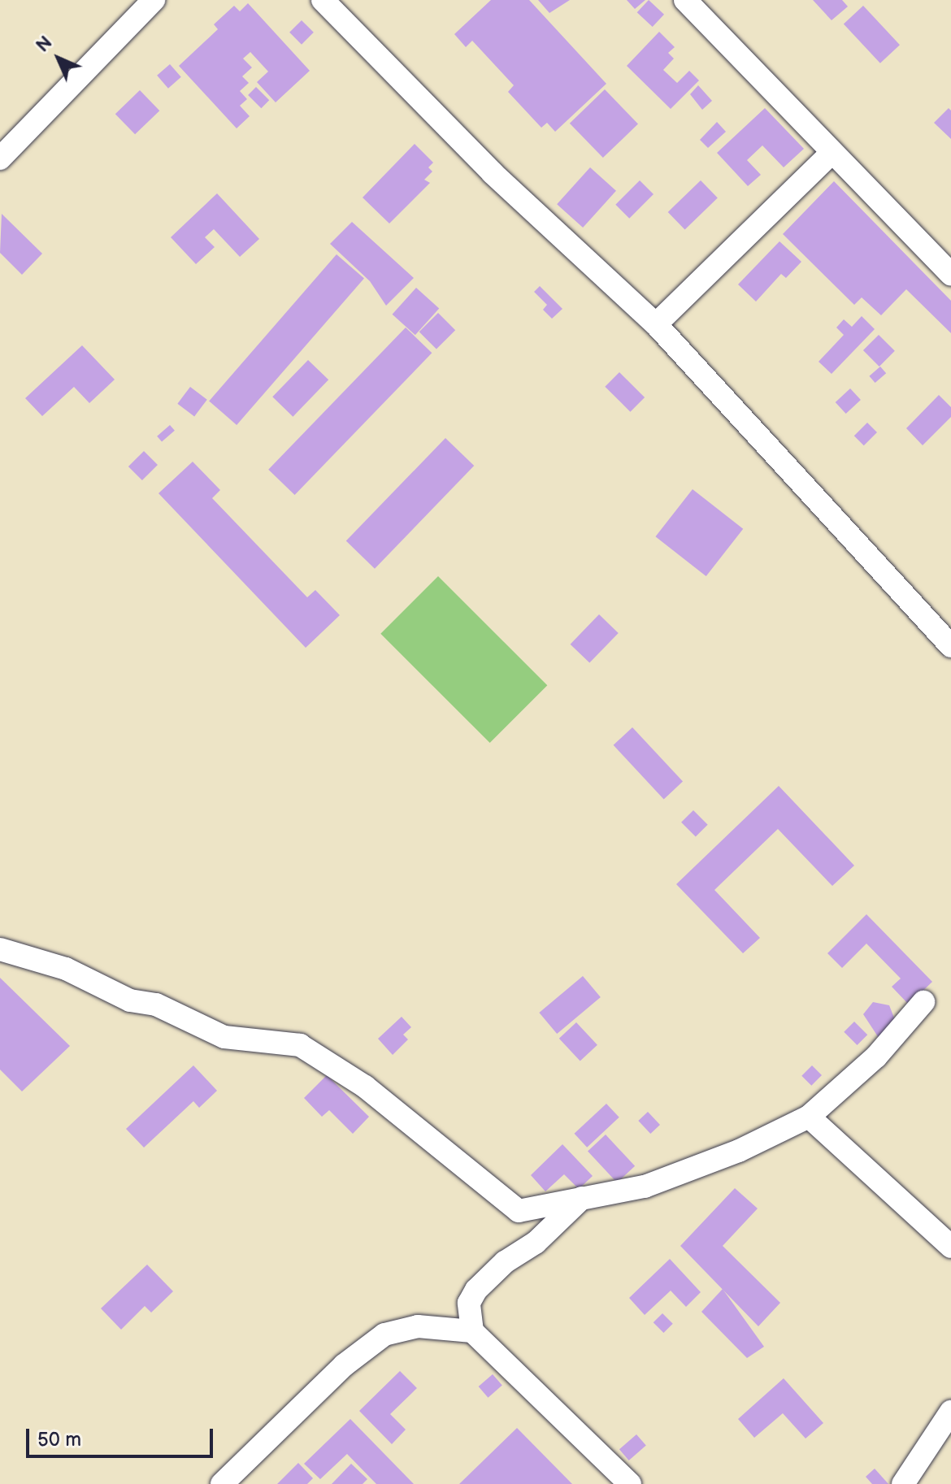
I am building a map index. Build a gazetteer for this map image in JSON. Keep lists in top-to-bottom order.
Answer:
{
  "scale_bar": "50 m",
  "north": "top left"
}
